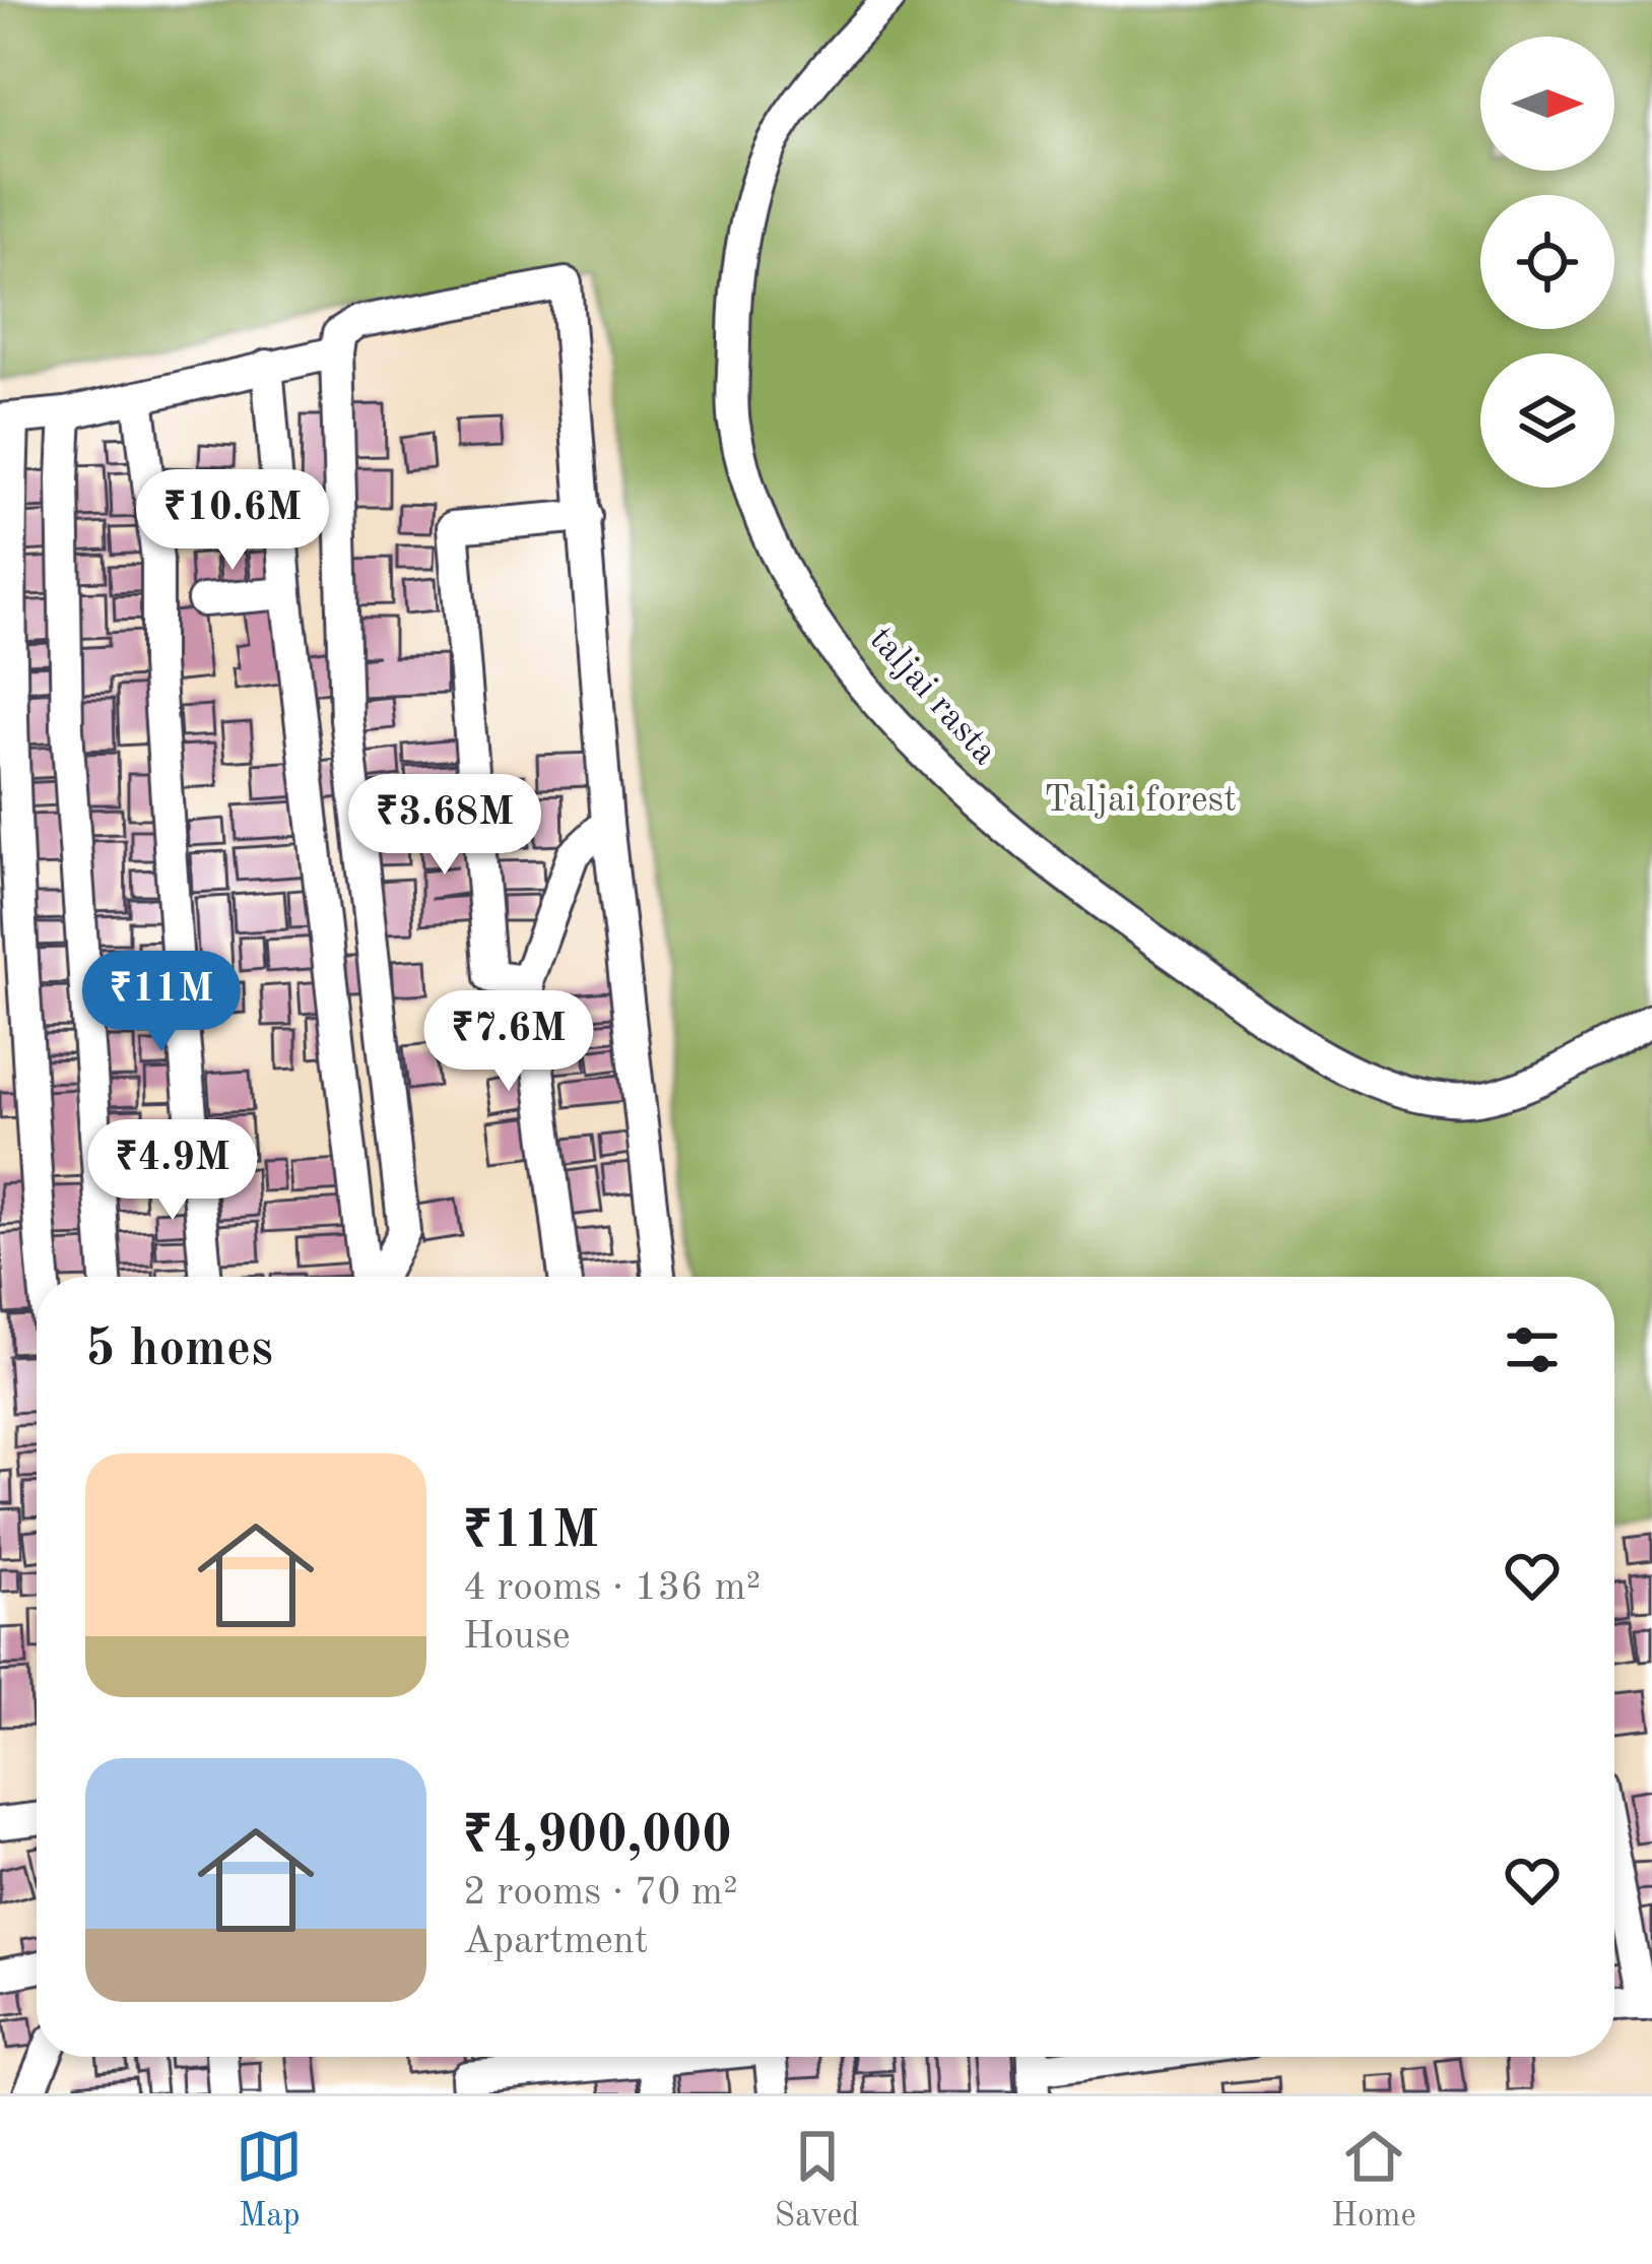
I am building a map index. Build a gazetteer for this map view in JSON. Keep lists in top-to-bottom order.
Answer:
{
  "streets": {
    "street": ["taljai rasta"]
  },
  "parks": ["Taljai forest"],
  "north": "right",
  "page": {
    "price": [
      "₹10.6M",
      "₹3.68M",
      "₹11M",
      "₹7.6M",
      "₹4.9M"
    ],
    "heading": "5 homes",
    "list": [
      {
        "name": "₹11M",
        "note": "4 rooms · 136 m² · House"
      },
      {
        "name": "₹4,900,000",
        "note": "2 rooms · 70 m² · Apartment"
      }
    ],
    "tabs": ["Map", "Saved", "Home"]
  }
}
